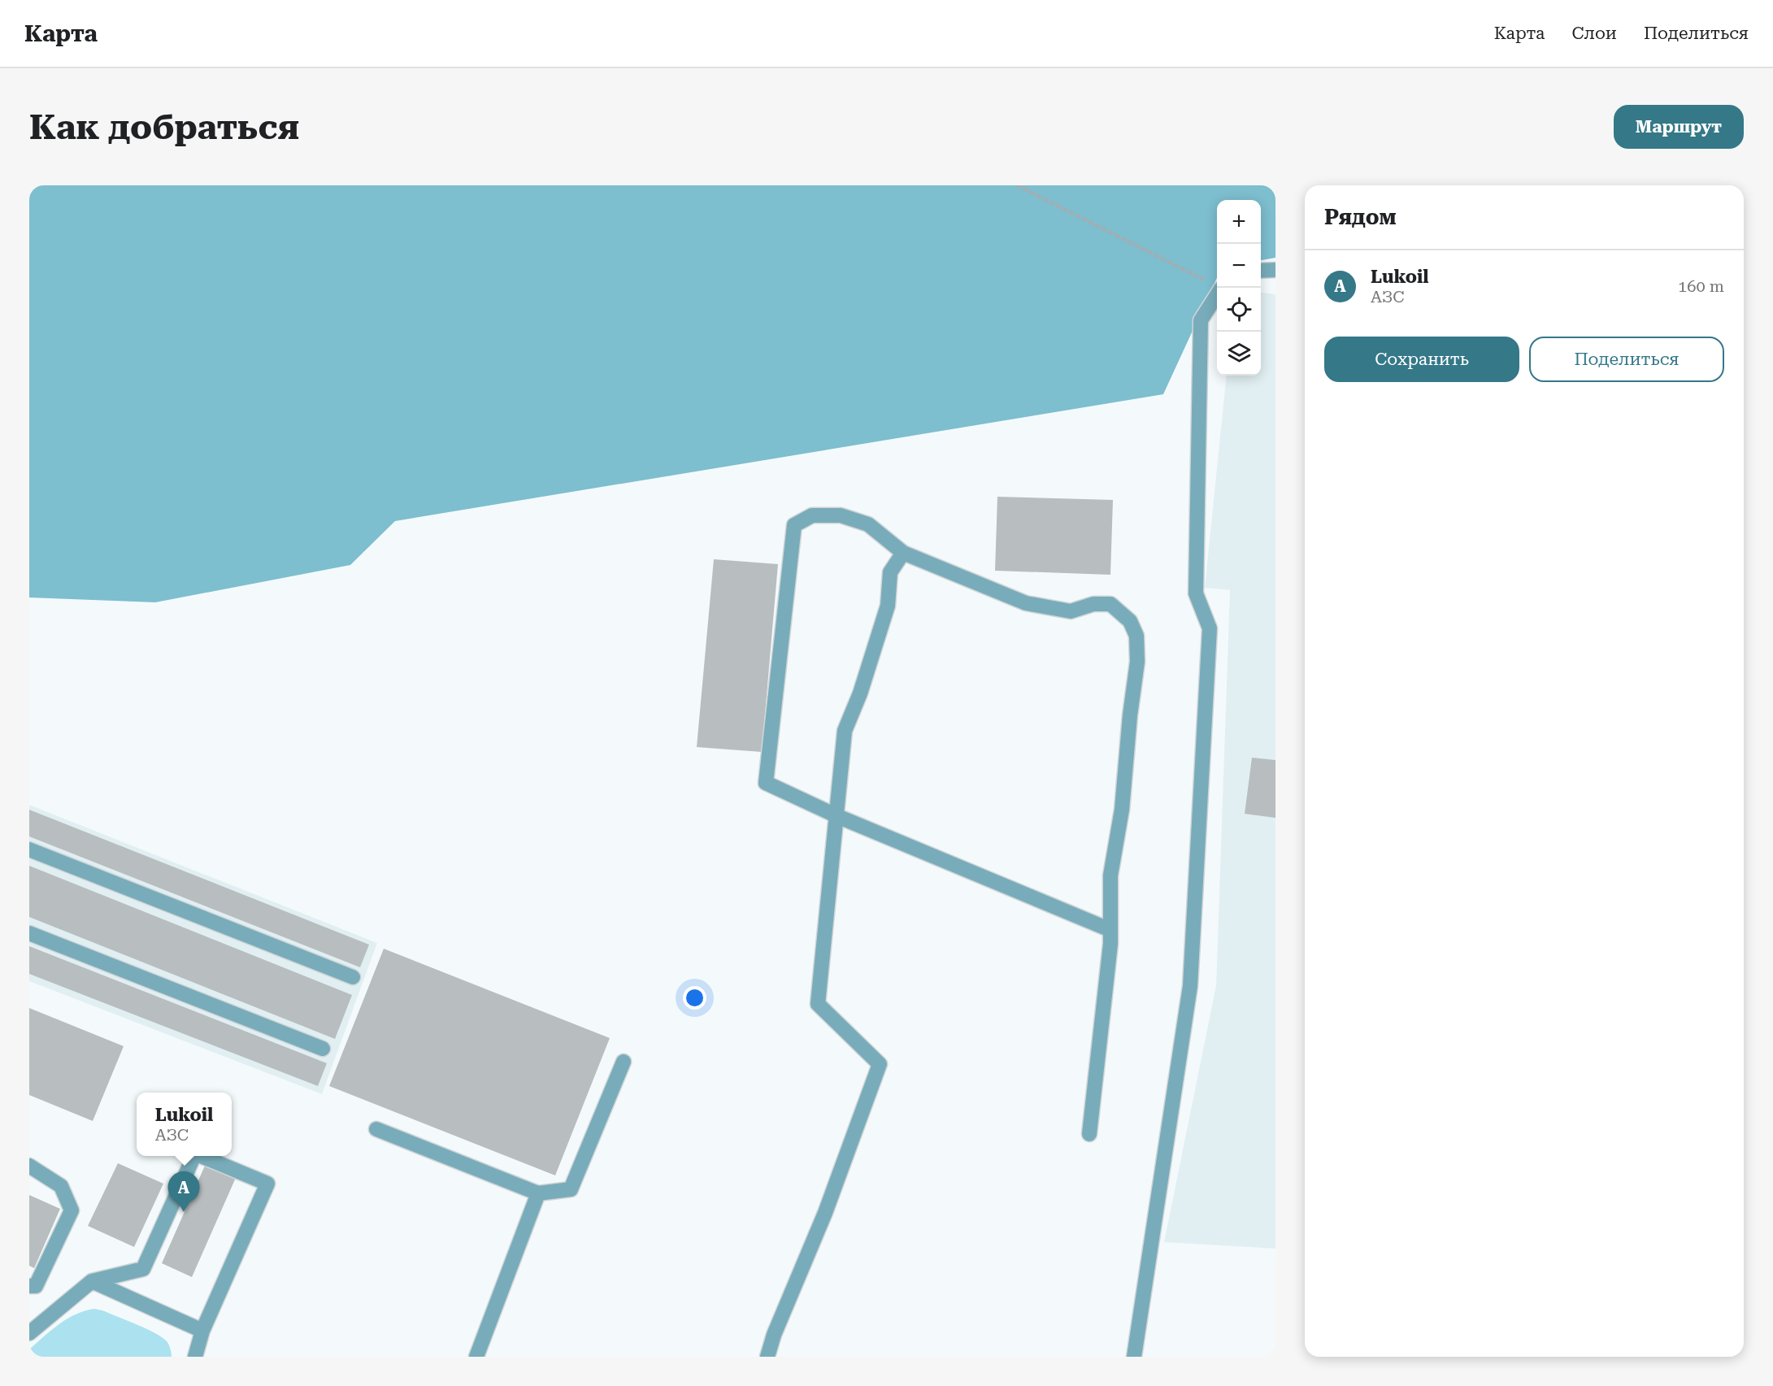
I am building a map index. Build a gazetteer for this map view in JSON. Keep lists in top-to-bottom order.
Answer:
{
  "page": {
    "header": "Карта",
    "nav": ["Карта", "Слои", "Поделиться"],
    "buttons": [
      "Маршрут",
      ["Сохранить", "Поделиться"]
    ],
    "title": "Как добраться",
    "heading": "Рядом",
    "map_buttons": ["+", "−"],
    "list": [
      {
        "mark": "A",
        "name": "Lukoil",
        "note": "АЗС",
        "value": "160 m"
      }
    ],
    "popup": ["Lukoil", "АЗС"],
    "pins": "A"
  }
}
